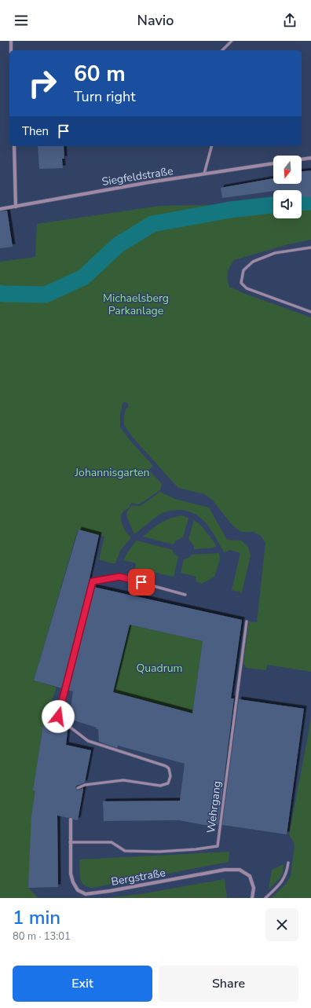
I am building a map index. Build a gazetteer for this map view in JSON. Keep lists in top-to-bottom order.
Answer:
{
  "streets": {
    "street": ["Siegfeldstraße", "Bergstraße"],
    "lane": ["Wehrgang"]
  },
  "crossings": [
    ["Wehrgang", "Bergstraße"]
  ],
  "parks": ["Michaelsberg Parkanlage", "Johannisgarten", "Quadrum"],
  "north": "bottom",
  "page": {
    "header": "Navio",
    "turn": ["60 m", "Turn right"],
    "then": "Then",
    "heading": ["1 min", "80 m · 13:01"],
    "buttons": ["Exit", "Share"]
  }
}
